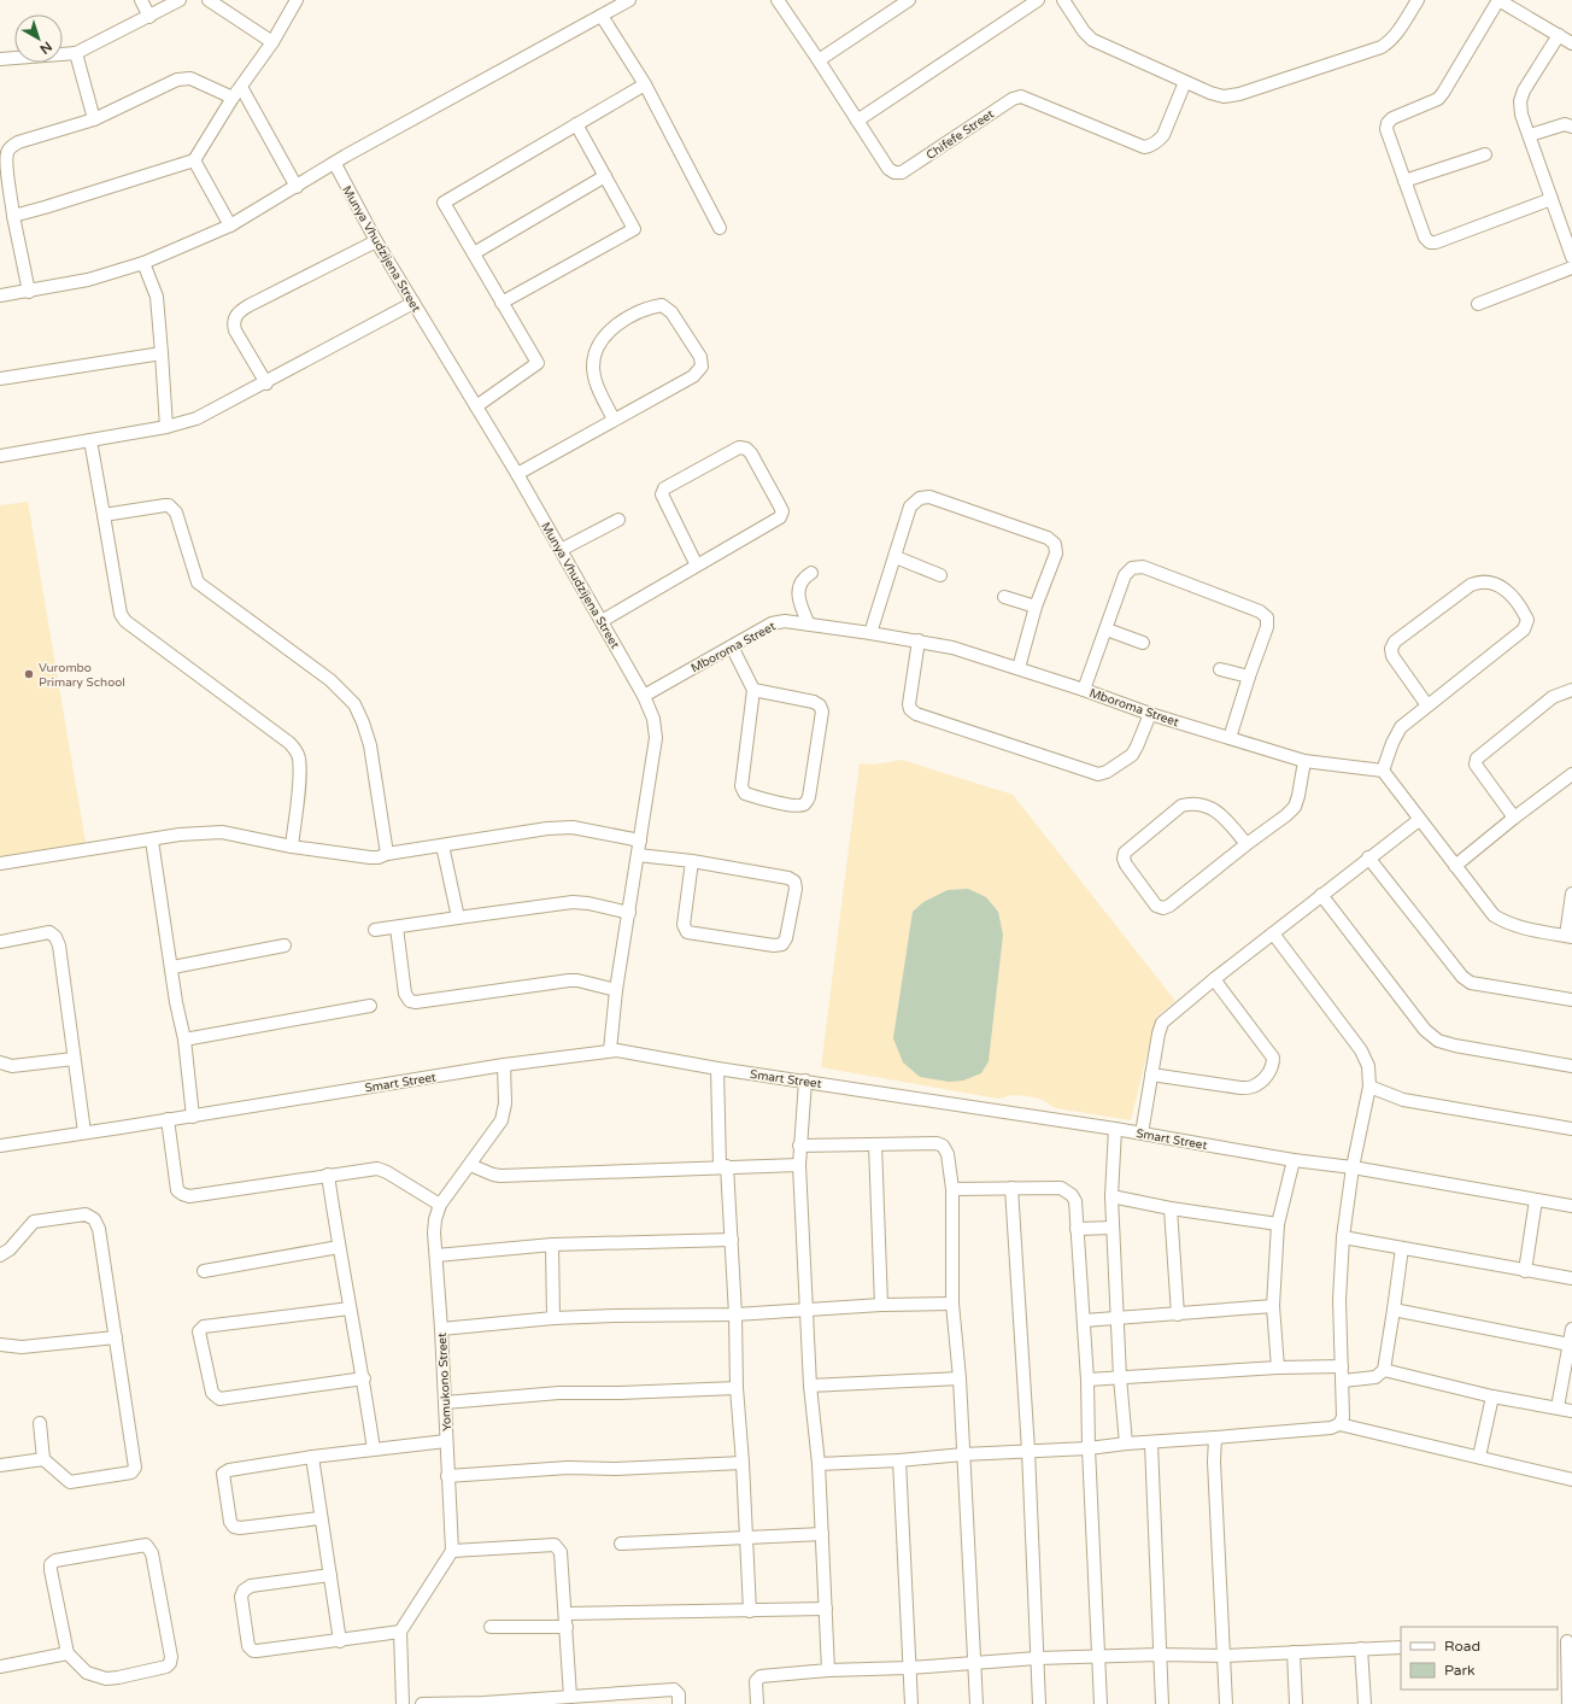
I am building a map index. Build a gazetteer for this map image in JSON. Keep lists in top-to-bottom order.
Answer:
{
  "streets": {
    "street": [
      "Chifefe Street",
      "Munya Vhudzijena Street",
      "Mboroma Street",
      "Smart Street",
      "Yomukono Street"
    ]
  },
  "crossings": [
    ["Munya Vhudzijena Street", "Mboroma Street"],
    ["Munya Vhudzijena Street", "Smart Street"],
    ["Smart Street", "Yomukono Street"]
  ],
  "places": ["Vurombo Primary School"],
  "legend": ["Road", "Park"],
  "north": "bottom right"
}
